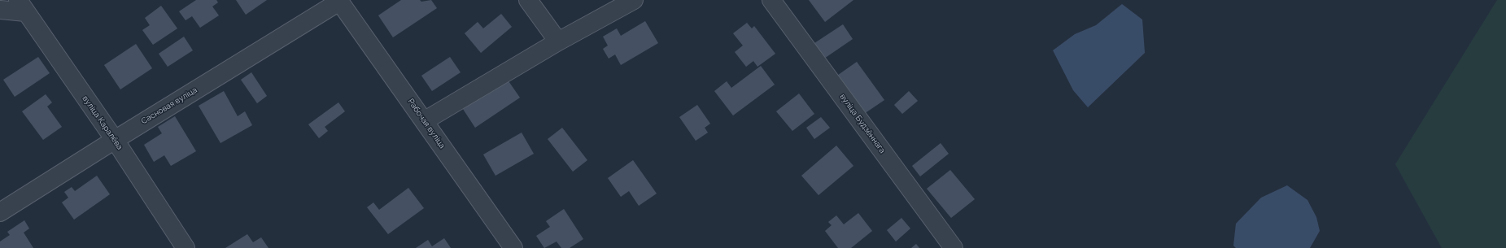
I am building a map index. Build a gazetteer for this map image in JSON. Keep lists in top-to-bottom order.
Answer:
{
  "streets": {
    "street": [
      "Сасновая вуліца",
      "вуліца Каралёва",
      "Рабочая вуліца",
      "вуліца Будзённага"
    ]
  },
  "crossings": [
    ["Сасновая вуліца", "вуліца Каралёва"],
    ["Сасновая вуліца", "Рабочая вуліца"]
  ]
}
